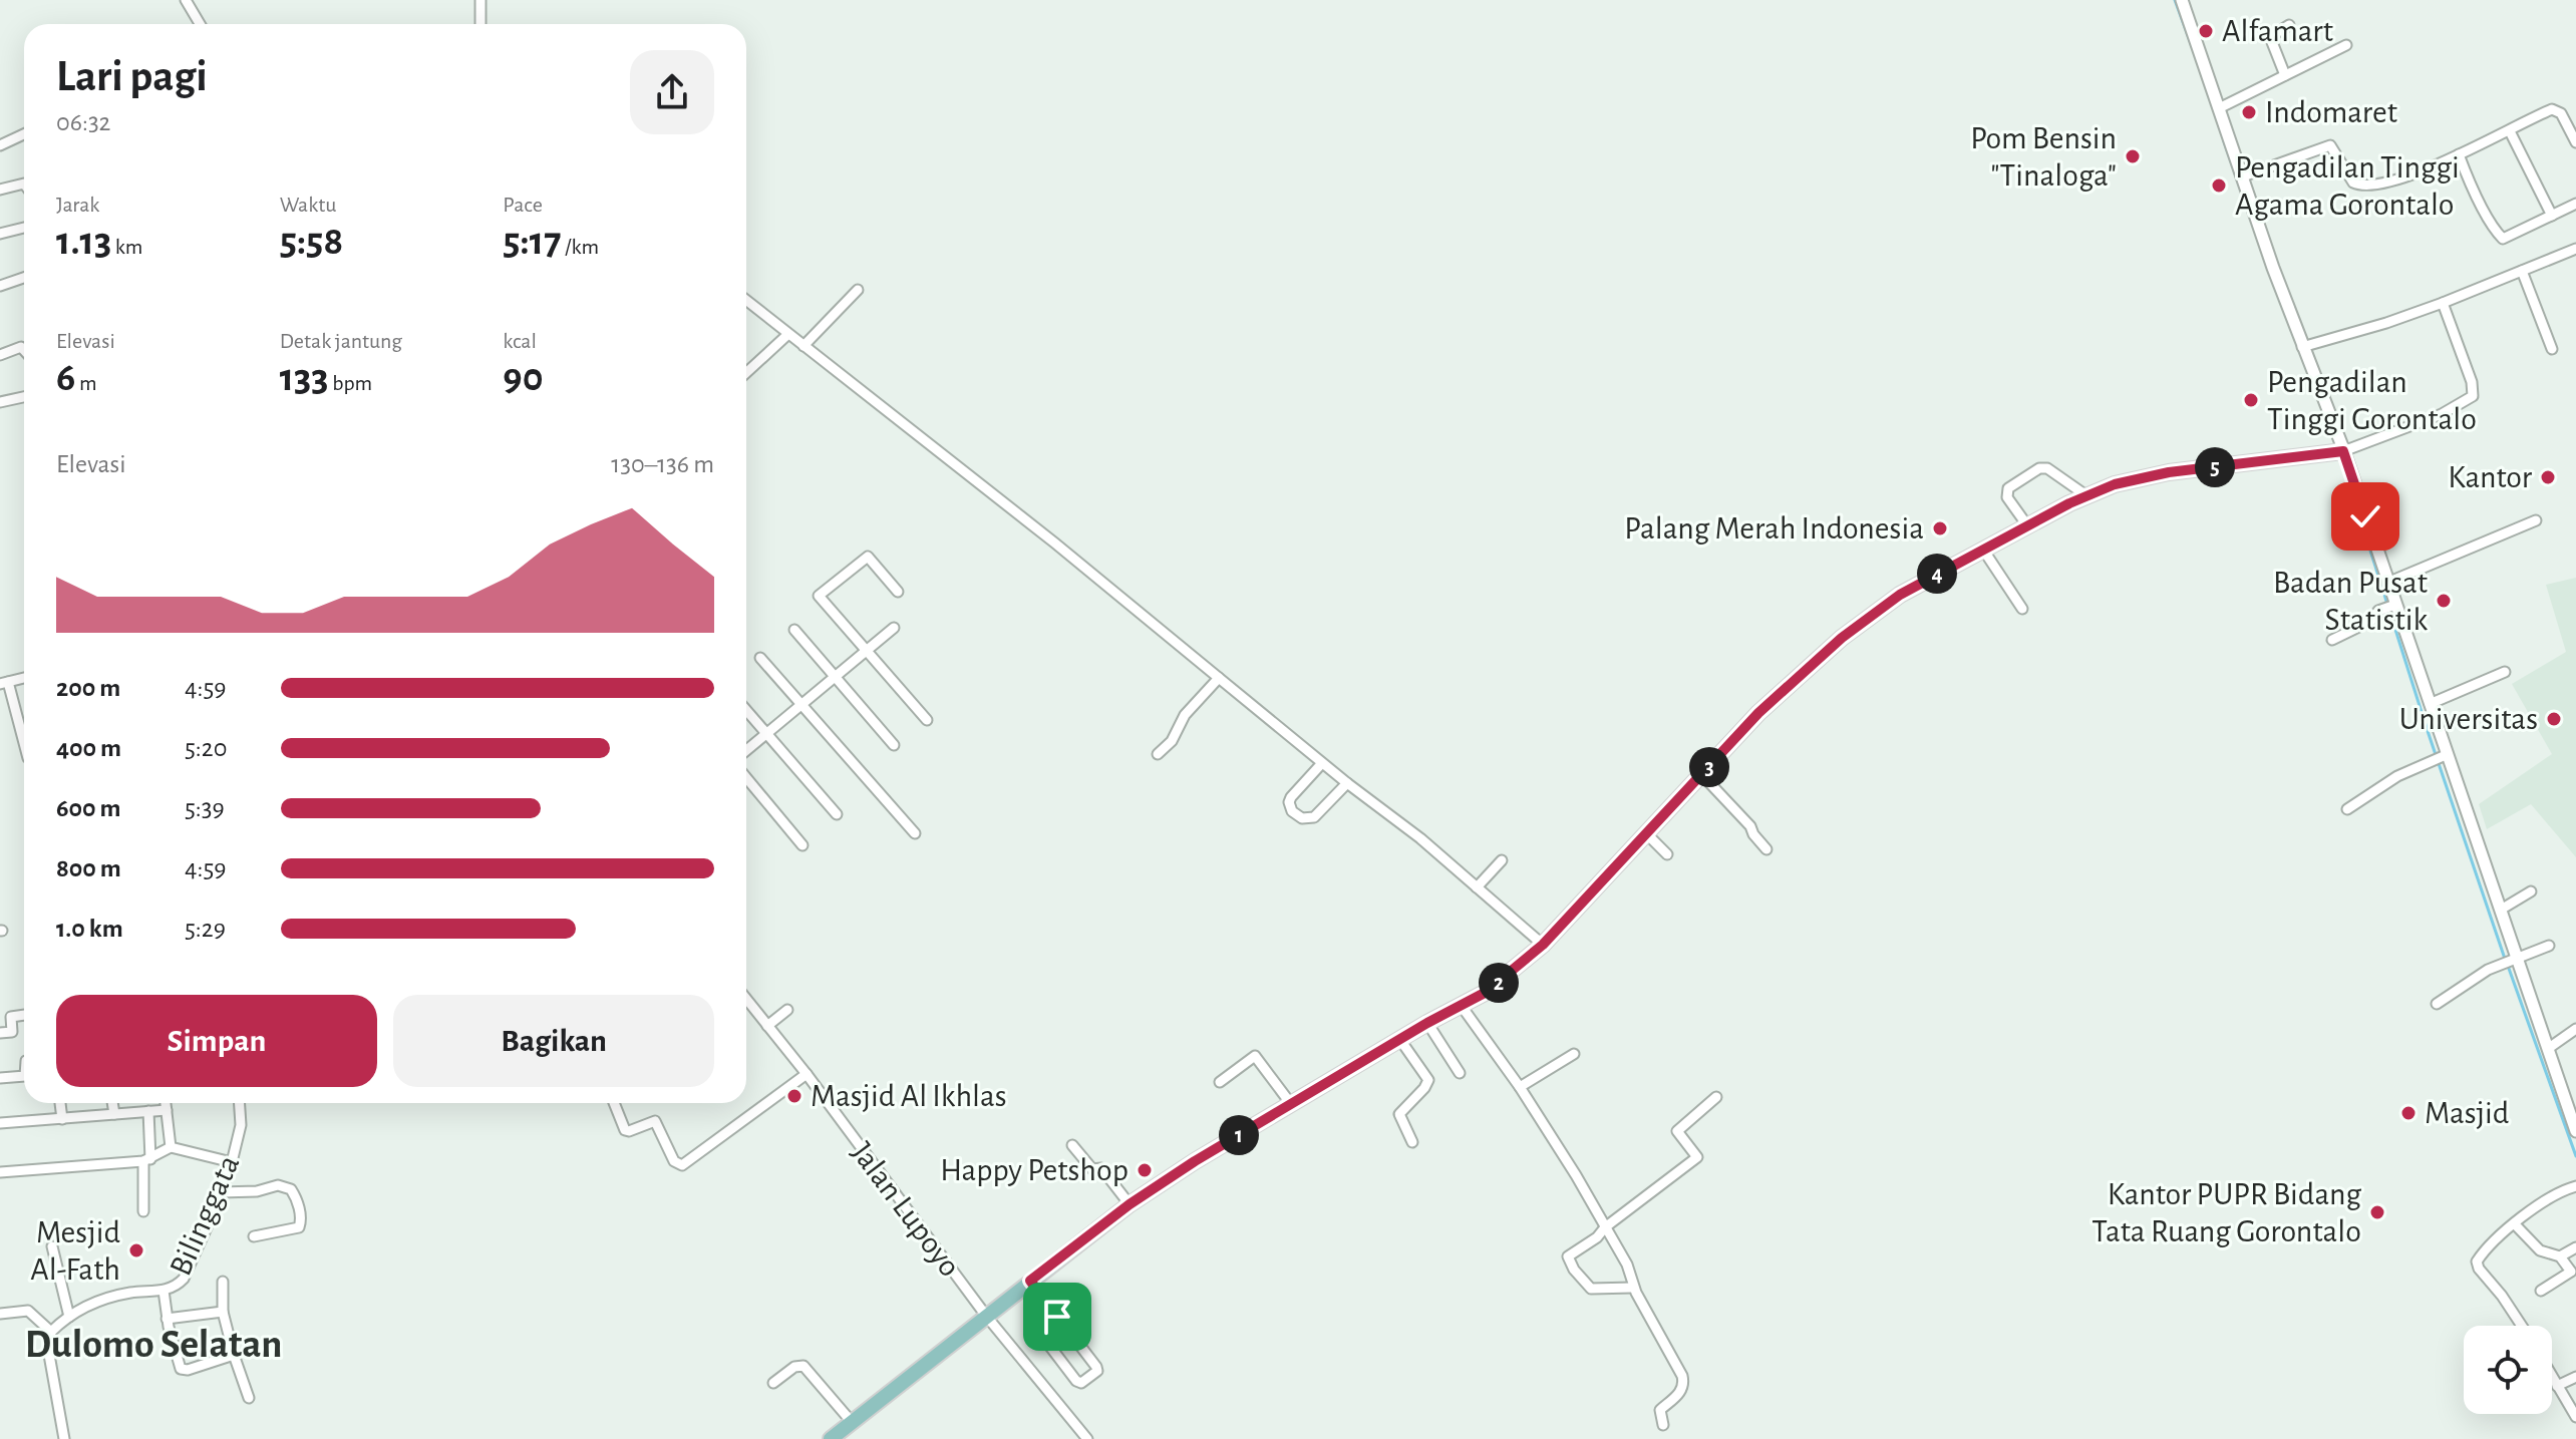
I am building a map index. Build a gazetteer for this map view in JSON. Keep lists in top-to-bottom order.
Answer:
{
  "streets": {
    "street": ["Jalan Lupoyo", "Bilinggata"]
  },
  "districts": ["Dulomo Selatan"],
  "places": [
    "Alfamart",
    "Indomaret",
    "Pom Bensin \"Tinaloga\"",
    "Pengadilan Tinggi Agama Gorontalo",
    "Pengadilan Tinggi Gorontalo",
    "Kantor",
    "Palang Merah Indonesia",
    "Badan Pusat Statistik",
    "Universitas",
    "Masjid Al Ikhlas",
    "Masjid",
    "Happy Petshop",
    "Kantor PUPR Bidang Tata Ruang Gorontalo",
    "Mesjid Al-Fath"
  ],
  "page": {
    "heading": ["Lari pagi", "06:32"],
    "stats": [
      ["Jarak", "1.13 km"],
      ["Waktu", "5:58"],
      ["Pace", "5:17 /km"],
      ["Elevasi", "6 m"],
      ["Detak jantung", "133 bpm"],
      ["kcal", "90"]
    ],
    "chart": ["Elevasi", "130–136 m"],
    "pins": [
      "5",
      "4",
      "3",
      "2",
      "1"
    ],
    "list": [
      {
        "name": "200 m",
        "note": "4:59"
      },
      {
        "name": "400 m",
        "note": "5:20"
      },
      {
        "name": "600 m",
        "note": "5:39"
      },
      {
        "name": "800 m",
        "note": "4:59"
      },
      {
        "name": "1.0 km",
        "note": "5:29"
      }
    ],
    "buttons": ["Simpan", "Bagikan"]
  }
}
